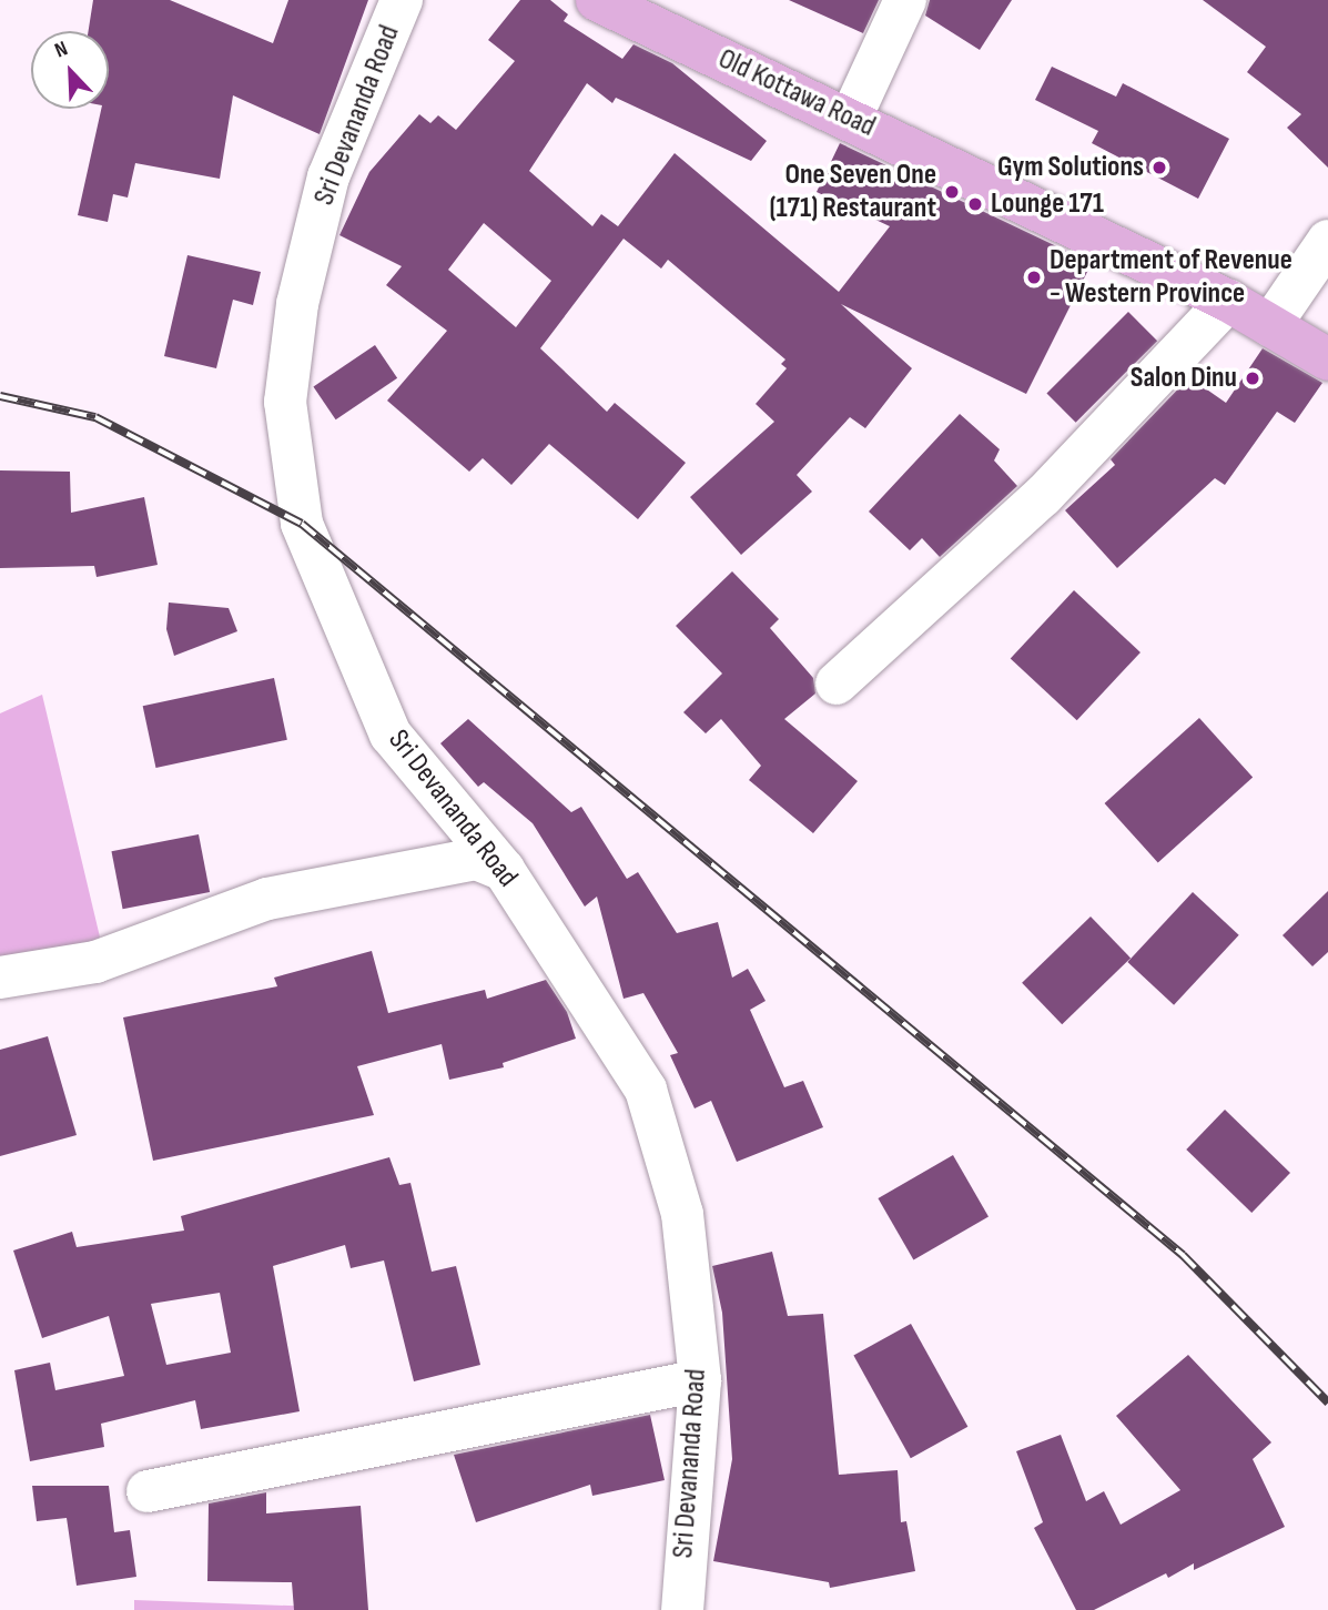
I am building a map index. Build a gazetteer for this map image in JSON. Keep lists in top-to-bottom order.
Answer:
{
  "streets": {
    "main road": ["Old Kottawa Road"],
    "street": ["Sri Devananda Road"]
  },
  "places": [
    "Gym Solutions",
    "One Seven One (171) Restaurant",
    "Lounge 171",
    "Department of Revenue - Western Province",
    "Salon Dinu"
  ],
  "north": "top left"
}
